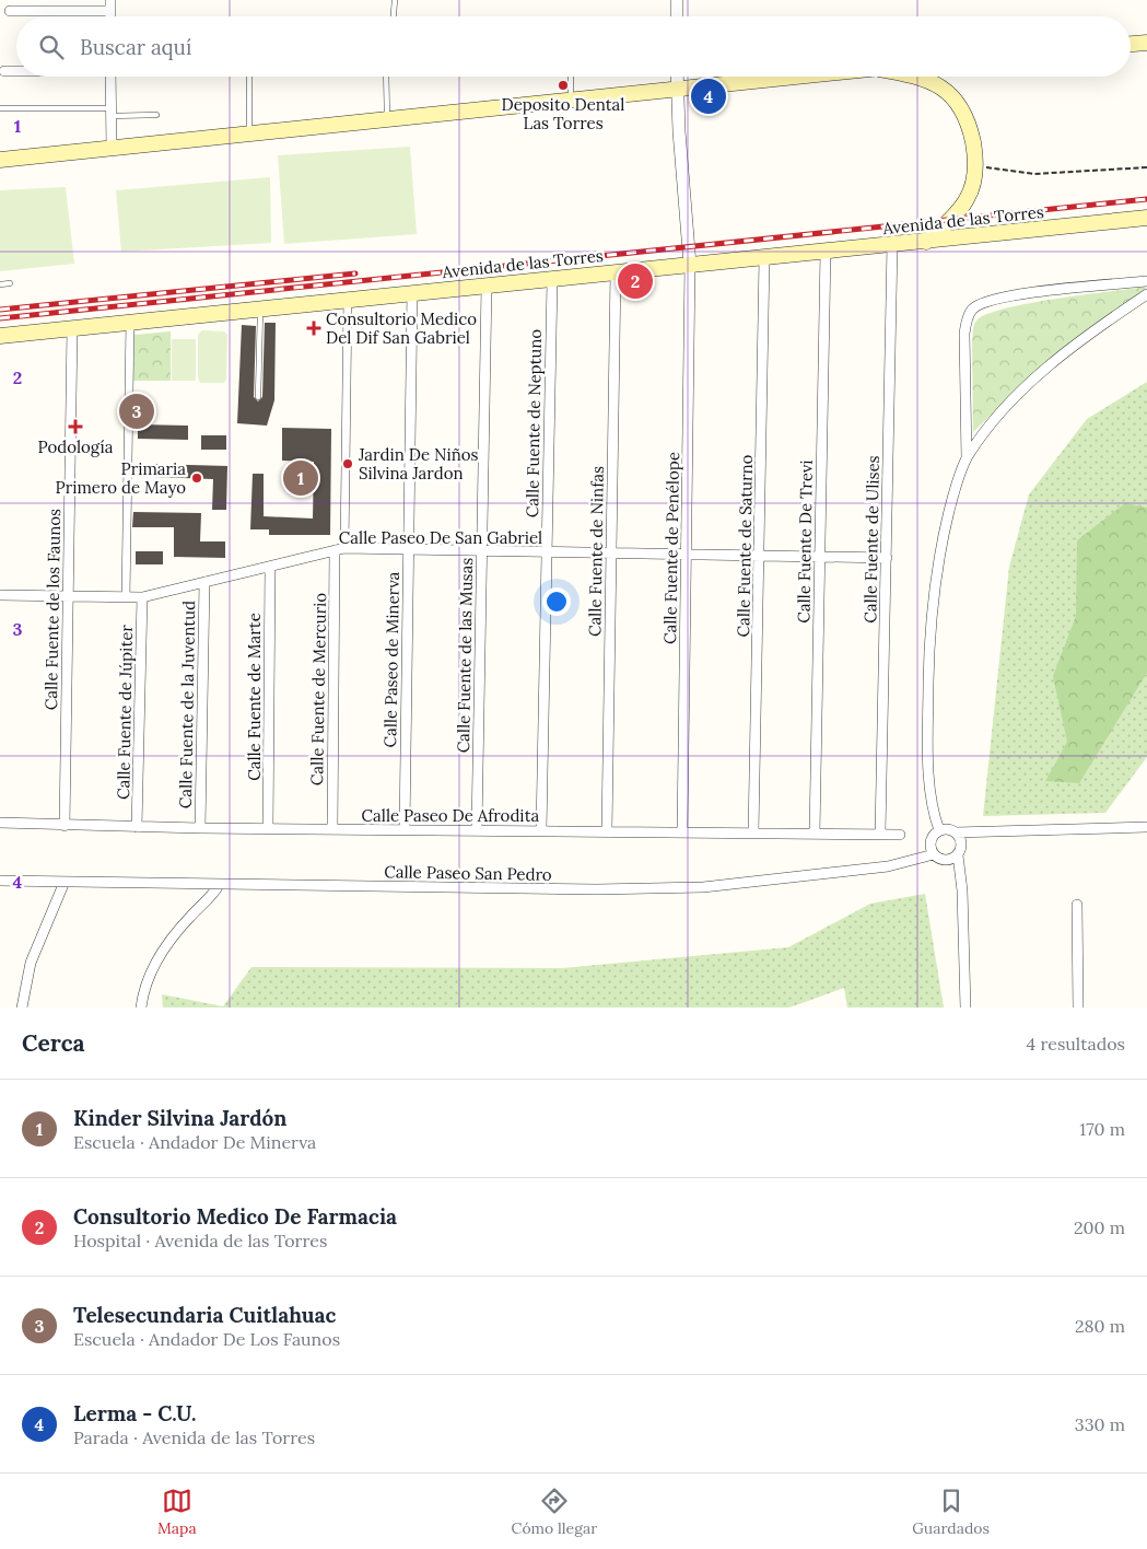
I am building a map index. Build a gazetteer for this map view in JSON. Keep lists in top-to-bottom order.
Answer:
{
  "streets": {
    "main road": ["Avenida de las Torres"],
    "street": [
      "Calle Fuente de Neptuno",
      "Calle Paseo De San Gabriel",
      "Calle Fuente de Ulises",
      "Calle Fuente De Trevi",
      "Calle Fuente de Saturno",
      "Calle Fuente de Penélope",
      "Calle Fuente de Ninfas",
      "Calle Fuente de los Faunos",
      "Calle Fuente de las Musas",
      "Calle Paseo de Minerva",
      "Calle Fuente de Mercurio",
      "Calle Fuente de Marte",
      "Calle Fuente de la Juventud",
      "Calle Fuente de Júpiter",
      "Calle Paseo De Afrodita",
      "Calle Paseo San Pedro"
    ]
  },
  "crossings": [
    ["Avenida de las Torres", "Calle Fuente de Neptuno"],
    ["Avenida de las Torres", "Calle Fuente de Ulises"],
    ["Avenida de las Torres", "Calle Fuente De Trevi"],
    ["Avenida de las Torres", "Calle Fuente de Saturno"],
    ["Avenida de las Torres", "Calle Fuente de Penélope"],
    ["Avenida de las Torres", "Calle Fuente de Ninfas"],
    ["Avenida de las Torres", "Calle Fuente de los Faunos"],
    ["Avenida de las Torres", "Calle Fuente de las Musas"],
    ["Avenida de las Torres", "Calle Paseo de Minerva"],
    ["Calle Fuente de Neptuno", "Calle Paseo De San Gabriel"],
    ["Calle Fuente de Neptuno", "Calle Paseo De Afrodita"],
    ["Calle Paseo De San Gabriel", "Calle Fuente de Ulises"],
    ["Calle Paseo De San Gabriel", "Calle Fuente De Trevi"],
    ["Calle Paseo De San Gabriel", "Calle Fuente de Saturno"],
    ["Calle Paseo De San Gabriel", "Calle Fuente de Penélope"],
    ["Calle Paseo De San Gabriel", "Calle Fuente de Ninfas"],
    ["Calle Paseo De San Gabriel", "Calle Fuente de los Faunos"],
    ["Calle Paseo De San Gabriel", "Calle Fuente de las Musas"],
    ["Calle Paseo De San Gabriel", "Calle Paseo de Minerva"],
    ["Calle Paseo De San Gabriel", "Calle Fuente de Mercurio"],
    ["Calle Paseo De San Gabriel", "Calle Fuente de Marte"],
    ["Calle Paseo De San Gabriel", "Calle Fuente de la Juventud"],
    ["Calle Paseo De San Gabriel", "Calle Fuente de Júpiter"],
    ["Calle Fuente de Ulises", "Calle Paseo De Afrodita"],
    ["Calle Fuente De Trevi", "Calle Paseo De Afrodita"],
    ["Calle Fuente de Saturno", "Calle Paseo De Afrodita"],
    ["Calle Fuente de Penélope", "Calle Paseo De Afrodita"],
    ["Calle Fuente de Ninfas", "Calle Paseo De Afrodita"],
    ["Calle Fuente de los Faunos", "Calle Paseo De Afrodita"],
    ["Calle Fuente de las Musas", "Calle Paseo De Afrodita"],
    ["Calle Paseo de Minerva", "Calle Paseo De Afrodita"],
    ["Calle Fuente de Mercurio", "Calle Paseo De Afrodita"],
    ["Calle Fuente de Marte", "Calle Paseo De Afrodita"],
    ["Calle Fuente de la Juventud", "Calle Paseo De Afrodita"],
    ["Calle Fuente de Júpiter", "Calle Paseo De Afrodita"]
  ],
  "places": {
    "other": ["Deposito Dental Las Torres", "Jardin De Niños Silvina Jardon", "Primaria Primero de Mayo"],
    "health": ["Consultorio Medico Del Dif San Gabriel", "Podología"]
  },
  "page": {
    "search": "Buscar aquí",
    "pins": [
      "4",
      "2",
      "3",
      "1"
    ],
    "heading": ["Cerca", "4 resultados"],
    "list": [
      {
        "mark": "1",
        "name": "Kinder Silvina Jardón",
        "note": "Escuela · Andador De Minerva",
        "value": "170 m"
      },
      {
        "mark": "2",
        "name": "Consultorio Medico De Farmacia",
        "note": "Hospital · Avenida de las Torres",
        "value": "200 m"
      },
      {
        "mark": "3",
        "name": "Telesecundaria Cuitlahuac",
        "note": "Escuela · Andador De Los Faunos",
        "value": "280 m"
      },
      {
        "mark": "4",
        "name": "Lerma - C.U.",
        "note": "Parada · Avenida de las Torres",
        "value": "330 m"
      }
    ],
    "nav": ["Mapa", "Cómo llegar", "Guardados"]
  },
  "grid": {
    "rows": [
      "1",
      "2",
      "3",
      "4"
    ]
  }
}
